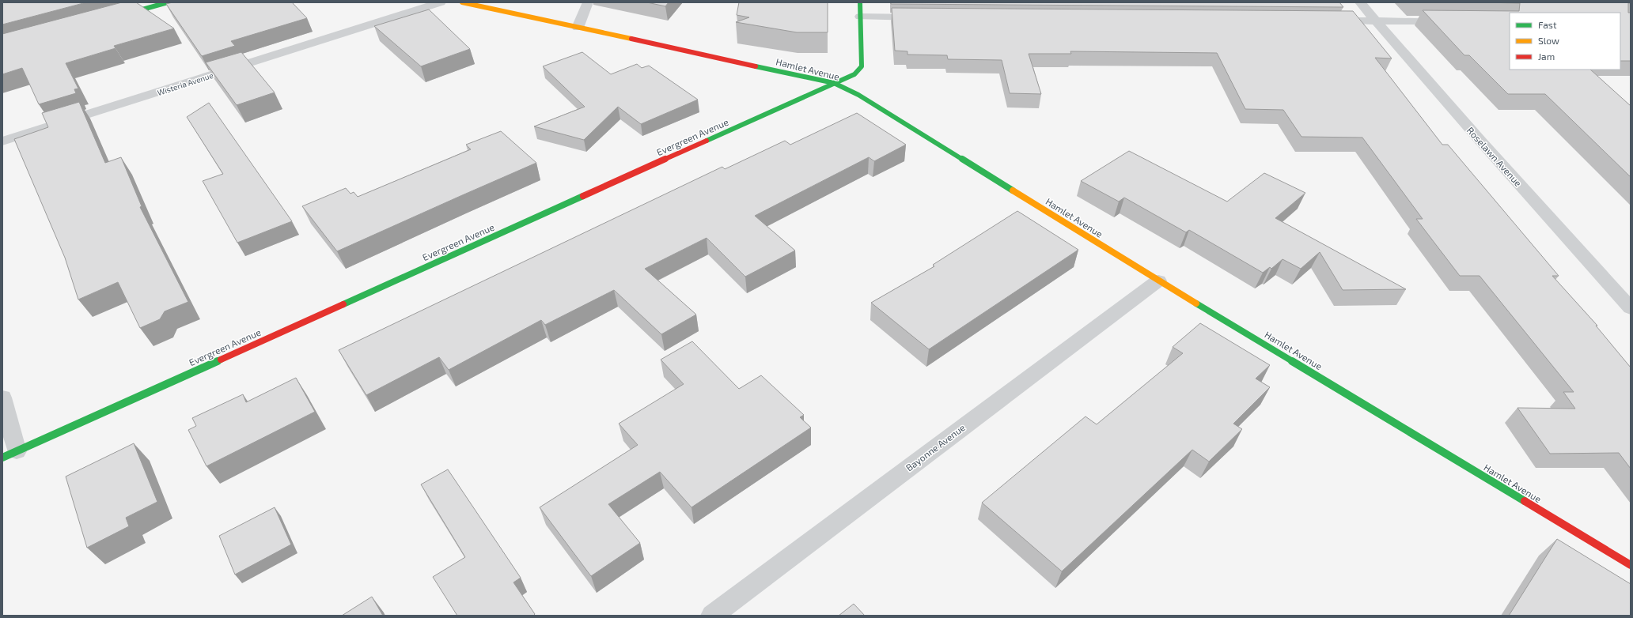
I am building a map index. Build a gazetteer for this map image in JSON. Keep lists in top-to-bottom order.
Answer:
{
  "streets": {
    "street": [
      "Hamlet Avenue",
      "Wisteria Avenue",
      "Evergreen Avenue",
      "Roselawn Avenue",
      "Bayonne Avenue"
    ]
  },
  "crossings": [
    ["Hamlet Avenue", "Evergreen Avenue"],
    ["Hamlet Avenue", "Bayonne Avenue"]
  ],
  "legend": ["Fast", "Slow", "Jam"]
}
